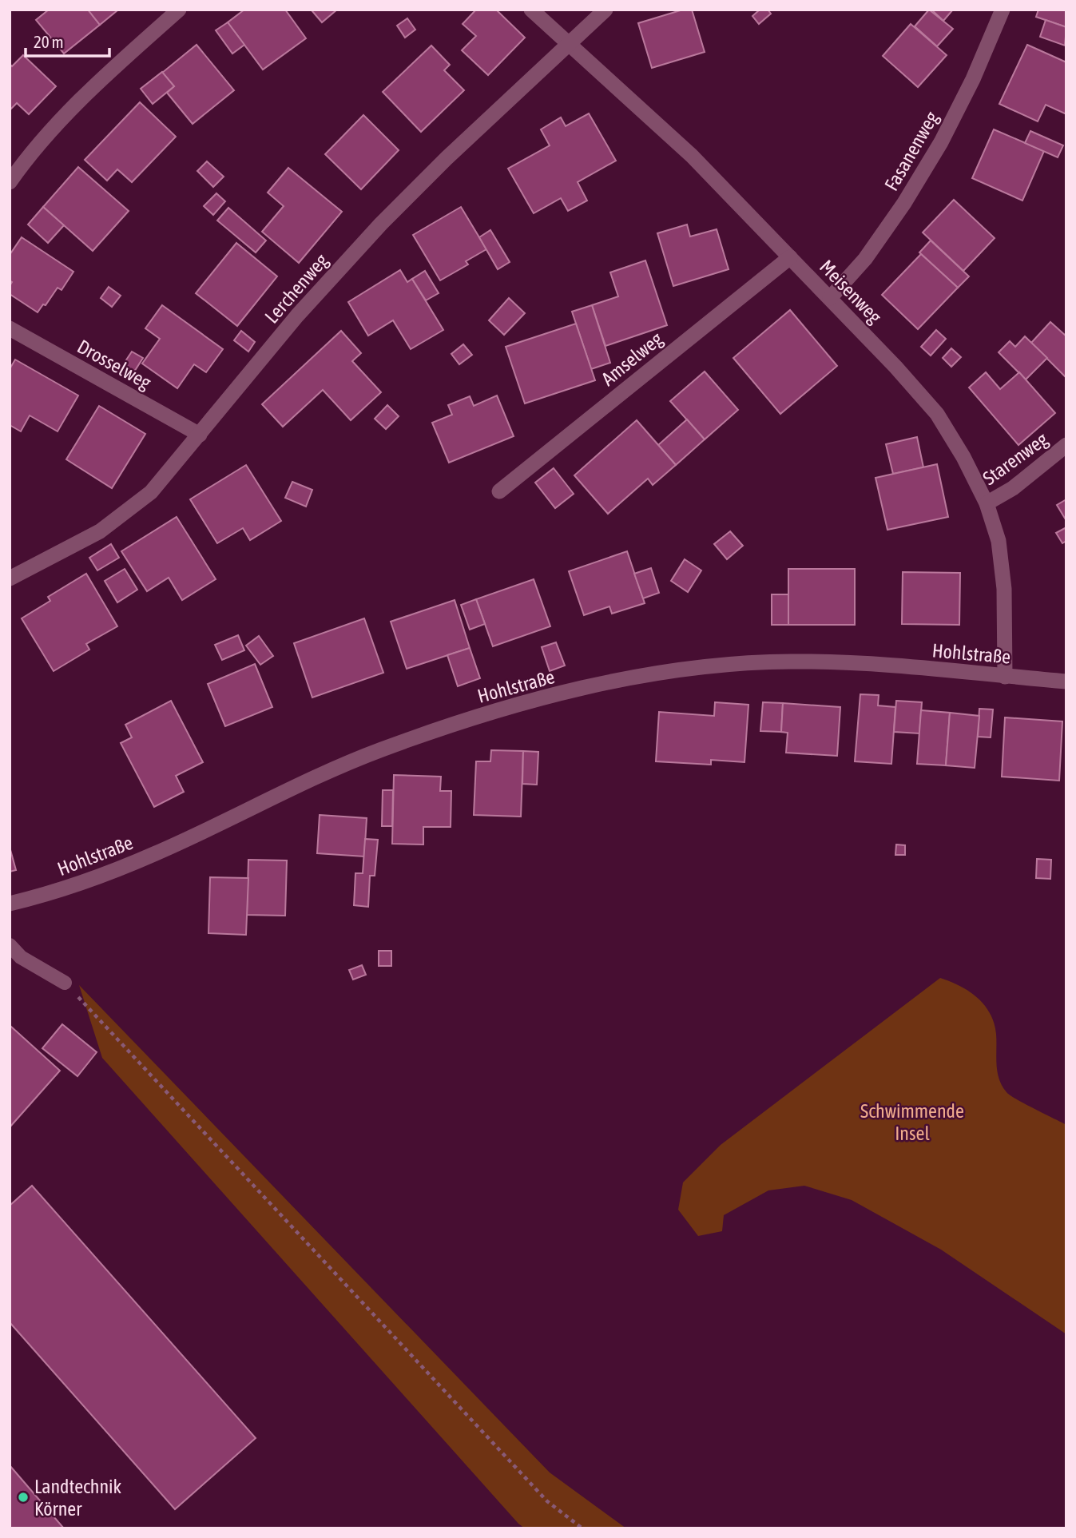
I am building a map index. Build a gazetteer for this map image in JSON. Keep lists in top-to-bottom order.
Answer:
{
  "streets": {
    "street": [
      "Fasanenweg",
      "Lerchenweg",
      "Meisenweg",
      "Amselweg",
      "Drosselweg",
      "Starenweg",
      "Hohlstraße"
    ]
  },
  "crossings": [
    ["Fasanenweg", "Meisenweg"],
    ["Lerchenweg", "Meisenweg"],
    ["Lerchenweg", "Drosselweg"],
    ["Meisenweg", "Amselweg"],
    ["Meisenweg", "Starenweg"],
    ["Meisenweg", "Hohlstraße"]
  ],
  "parks": ["Schwimmende Insel"],
  "places": ["Landtechnik Körner"],
  "scale_bar": "20 m"
}
